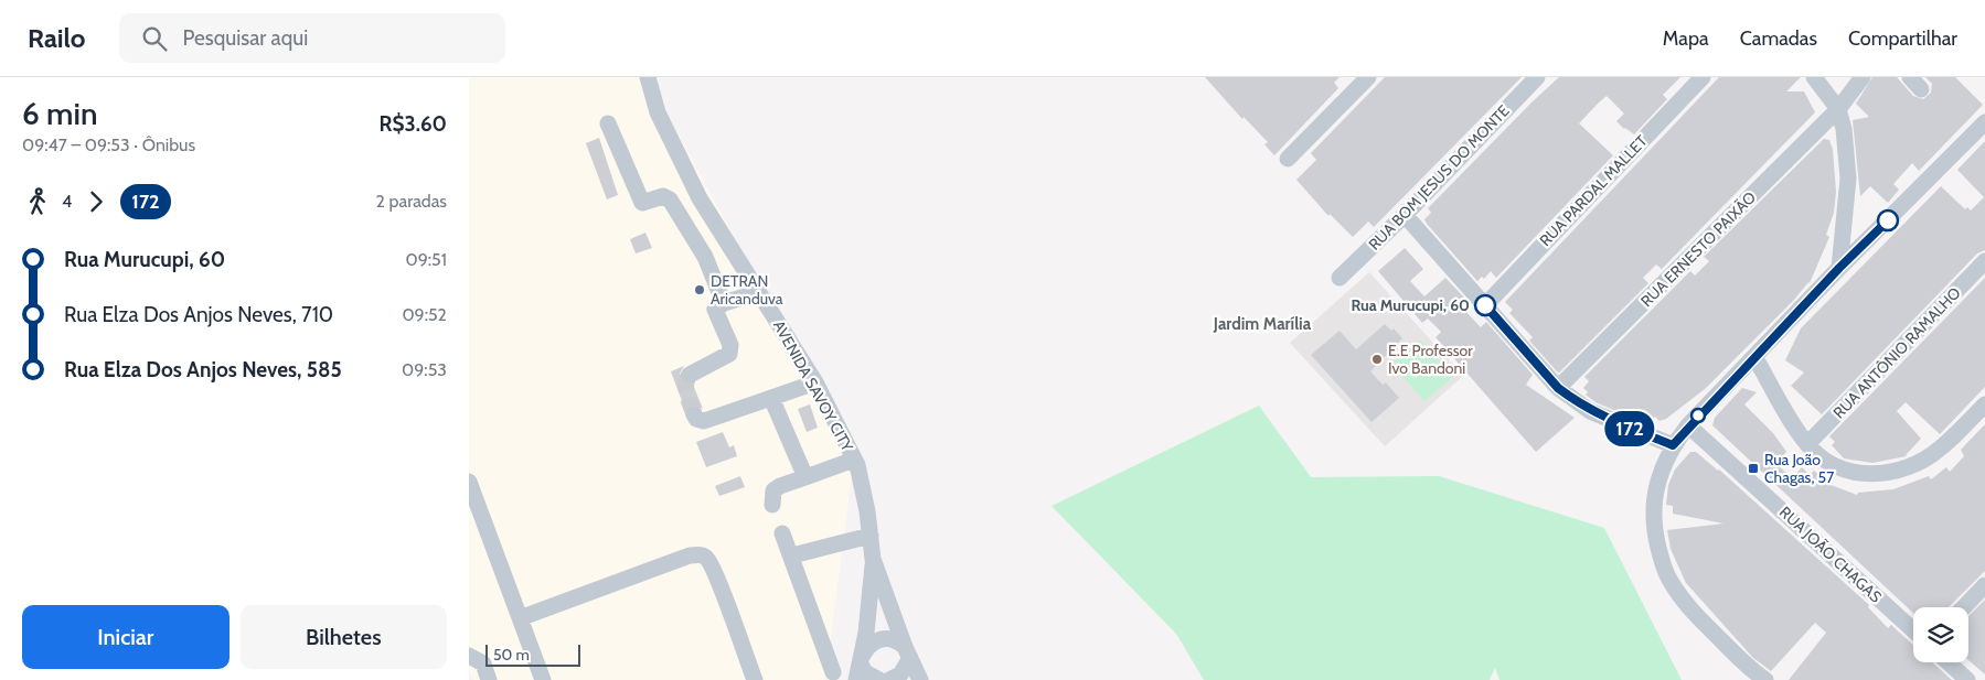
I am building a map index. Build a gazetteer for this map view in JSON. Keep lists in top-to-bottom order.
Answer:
{
  "streets": {
    "street": [
      "RUA BOM JESUS DO MONTE",
      "RUA PARDAL MALLET",
      "RUA ERNESTO PAIXÃO",
      "RUA ANTÔNIO RAMALHO",
      "AVENIDA SAVOY CITY",
      "RUA JOÃO CHAGAS"
    ]
  },
  "districts": ["Jardim Marília"],
  "places": {
    "other": ["DETRAN Aricanduva", "Rua Murucupi, 60", "E.E Professor Ivo Bandoni"],
    "transit": ["Rua João Chagas, 57"]
  },
  "lines": ["bus line 172"],
  "scale_bar": "50 m",
  "page": {
    "header": "Railo",
    "search": "Pesquisar aqui",
    "nav": ["Mapa", "Camadas", "Compartilhar"],
    "heading": ["6 min", "09:47 – 09:53 · Ônibus", "R$3.60"],
    "on_map": "172",
    "legs": ["4", "172", "2 paradas"],
    "list": [
      {
        "name": "Rua Murucupi, 60",
        "value": "09:51"
      },
      {
        "name": "Rua Elza Dos Anjos Neves, 710",
        "value": "09:52"
      },
      {
        "name": "Rua Elza Dos Anjos Neves, 585",
        "value": "09:53"
      }
    ],
    "buttons": ["Iniciar", "Bilhetes"],
    "scale": "50 m"
  }
}
